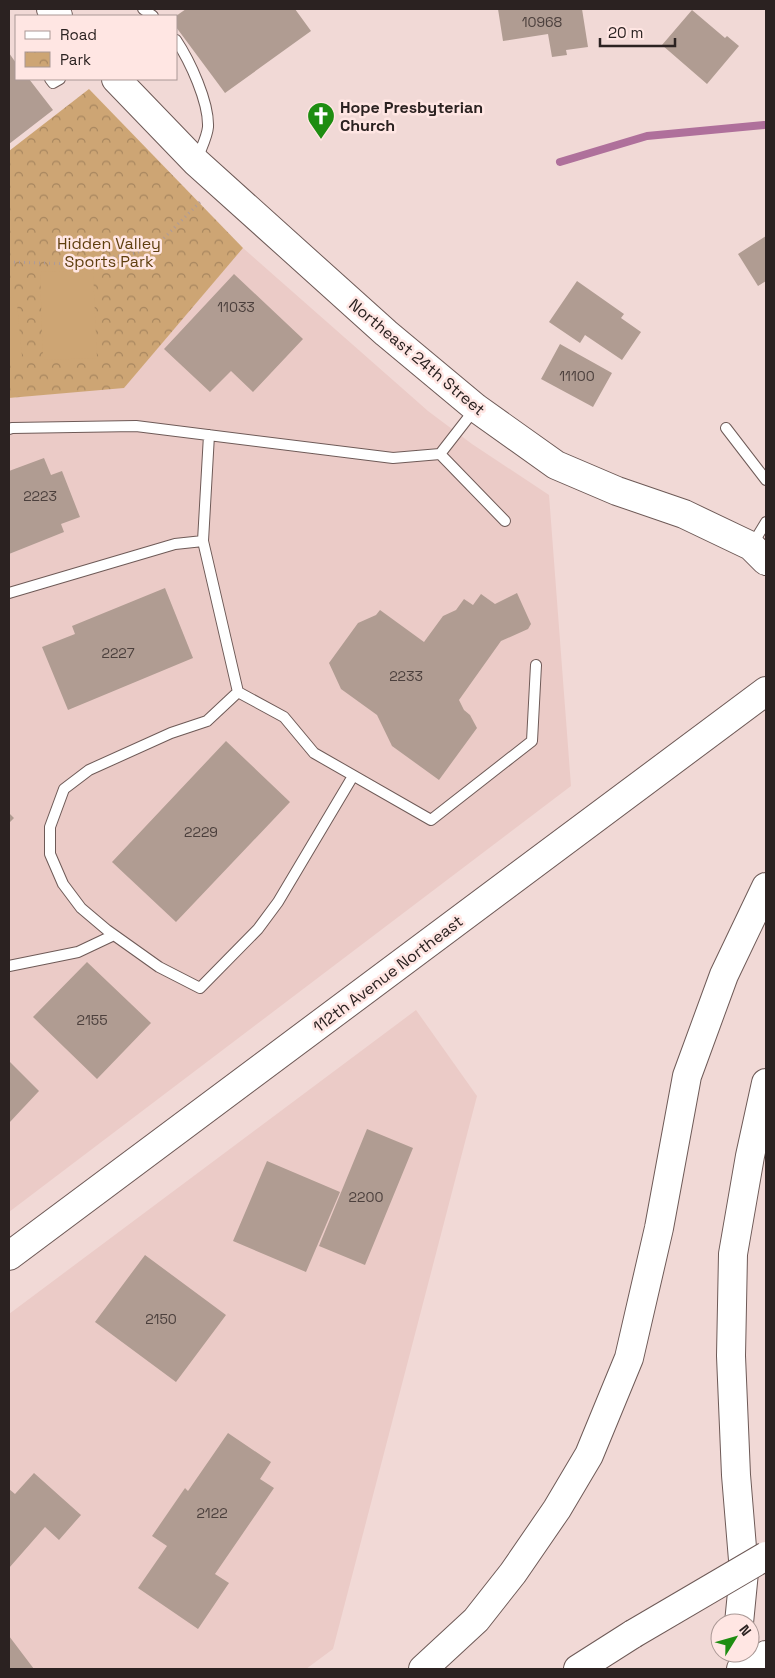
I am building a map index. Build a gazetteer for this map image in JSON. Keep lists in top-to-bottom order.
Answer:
{
  "streets": {
    "main road": ["Northeast 24th Street", "112th Avenue Northeast"]
  },
  "parks": ["Hidden Valley Sports Park"],
  "places": {
    "church": ["Hope Presbyterian Church"]
  },
  "house_numbers": [
    "10968",
    "11033",
    "11100",
    "2223",
    "2227",
    "2233",
    "2229",
    "2155",
    "2200",
    "2150",
    "2122"
  ],
  "legend": ["Road", "Park"],
  "scale_bar": "20 m",
  "north": "top right"
}
